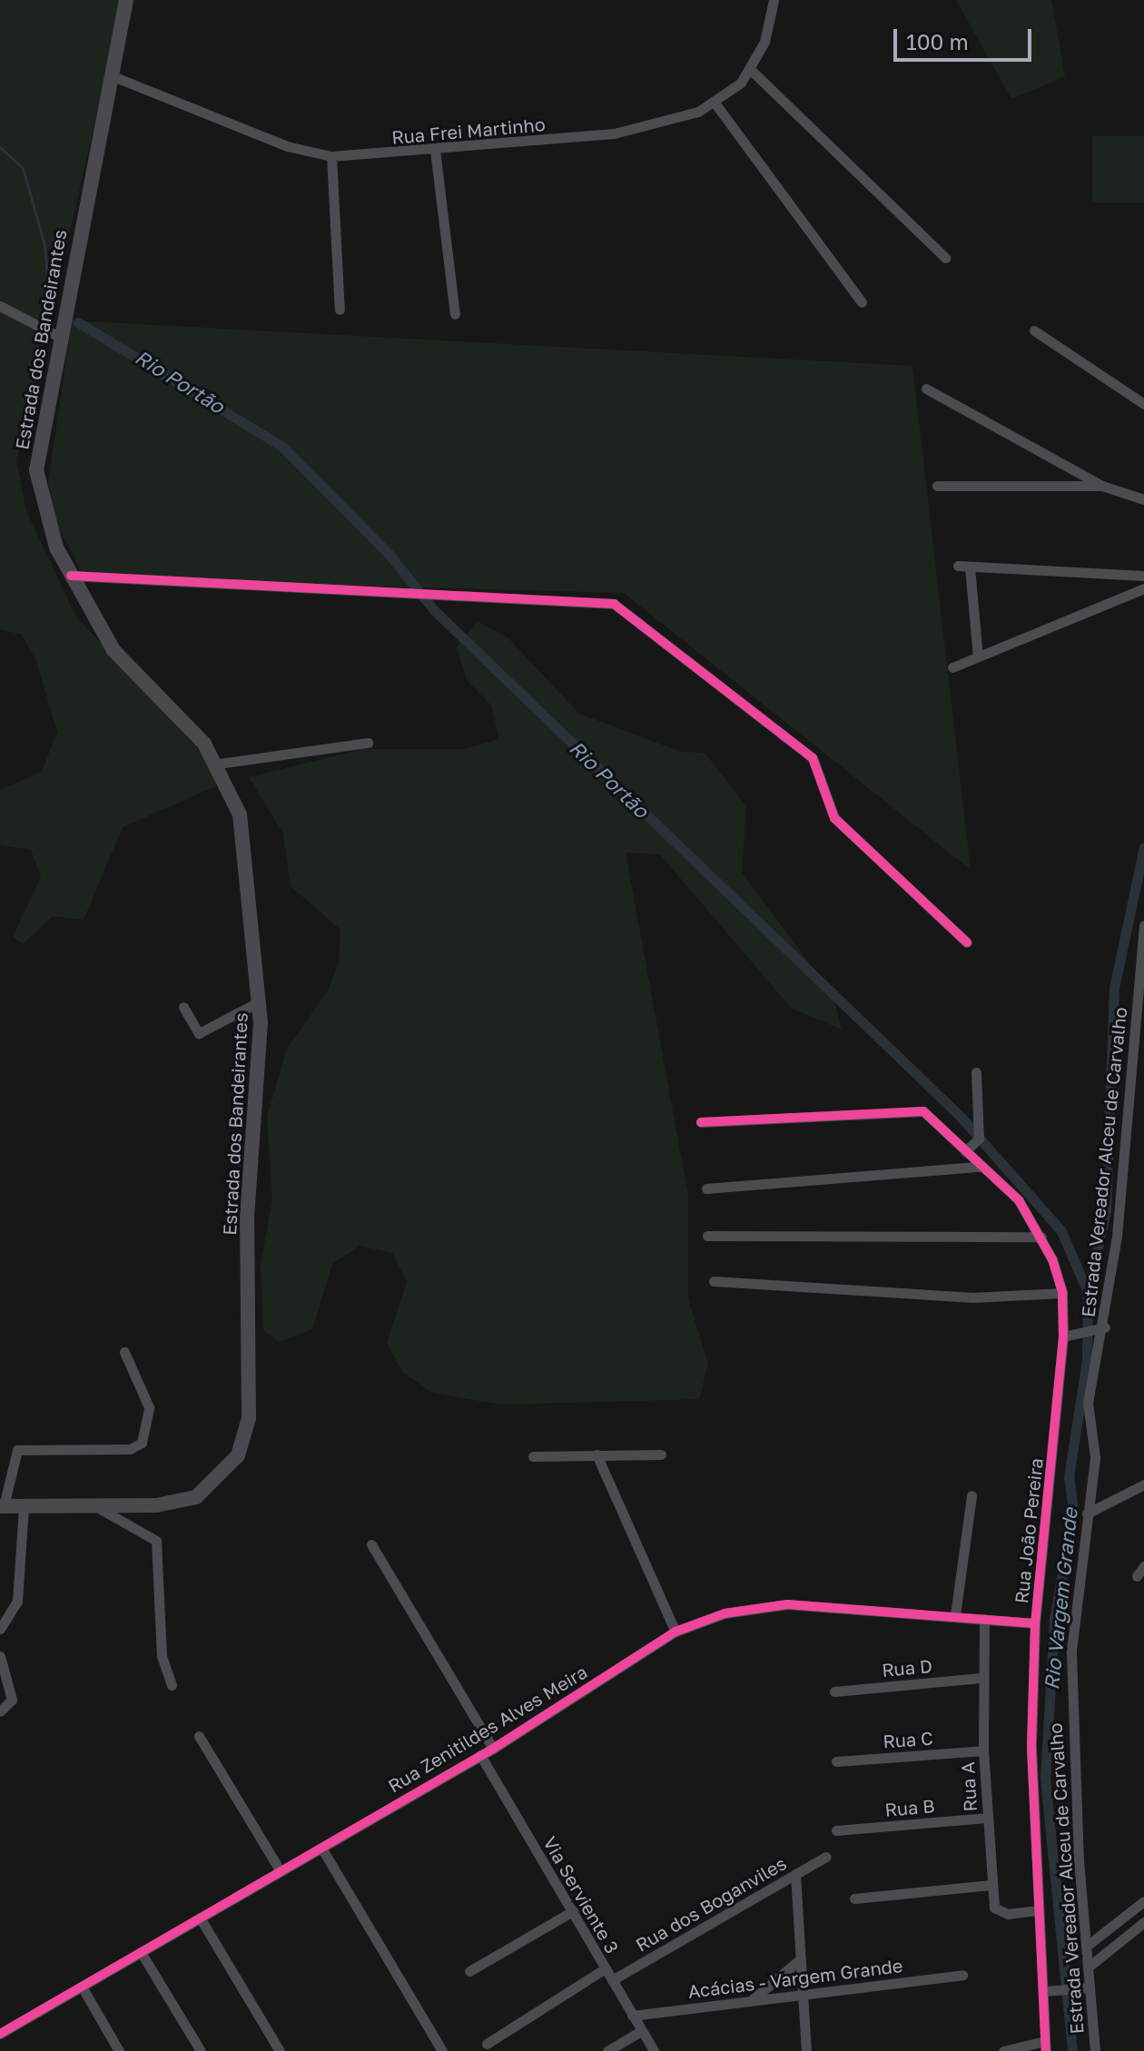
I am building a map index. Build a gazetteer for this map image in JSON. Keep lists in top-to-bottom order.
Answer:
{
  "streets": {
    "main road": ["Estrada dos Bandeirantes"],
    "street": [
      "Rua Frei Martinho",
      "Estrada Vereador Alceu de Carvalho",
      "Rua João Pereira",
      "Rua D",
      "Rua Zenitildes Alves Meira",
      "Rua C",
      "Rua A",
      "Rua B",
      "Via Serviente 3",
      "Rua dos Boganviles",
      "Acácias - Vargem Grande"
    ]
  },
  "crossings": [
    ["Rua Frei Martinho", "Estrada dos Bandeirantes"],
    ["Rua João Pereira", "Rua Zenitildes Alves Meira"],
    ["Rua João Pereira", "Rua A"],
    ["Rua D", "Rua A"],
    ["Rua Zenitildes Alves Meira", "Rua A"],
    ["Rua Zenitildes Alves Meira", "Via Serviente 3"],
    ["Rua C", "Rua A"],
    ["Rua A", "Rua B"],
    ["Via Serviente 3", "Rua dos Boganviles"],
    ["Via Serviente 3", "Acácias - Vargem Grande"]
  ],
  "water": ["Rio Portão", "Rio Vargem Grande"],
  "scale_bar": "100 m"
}
